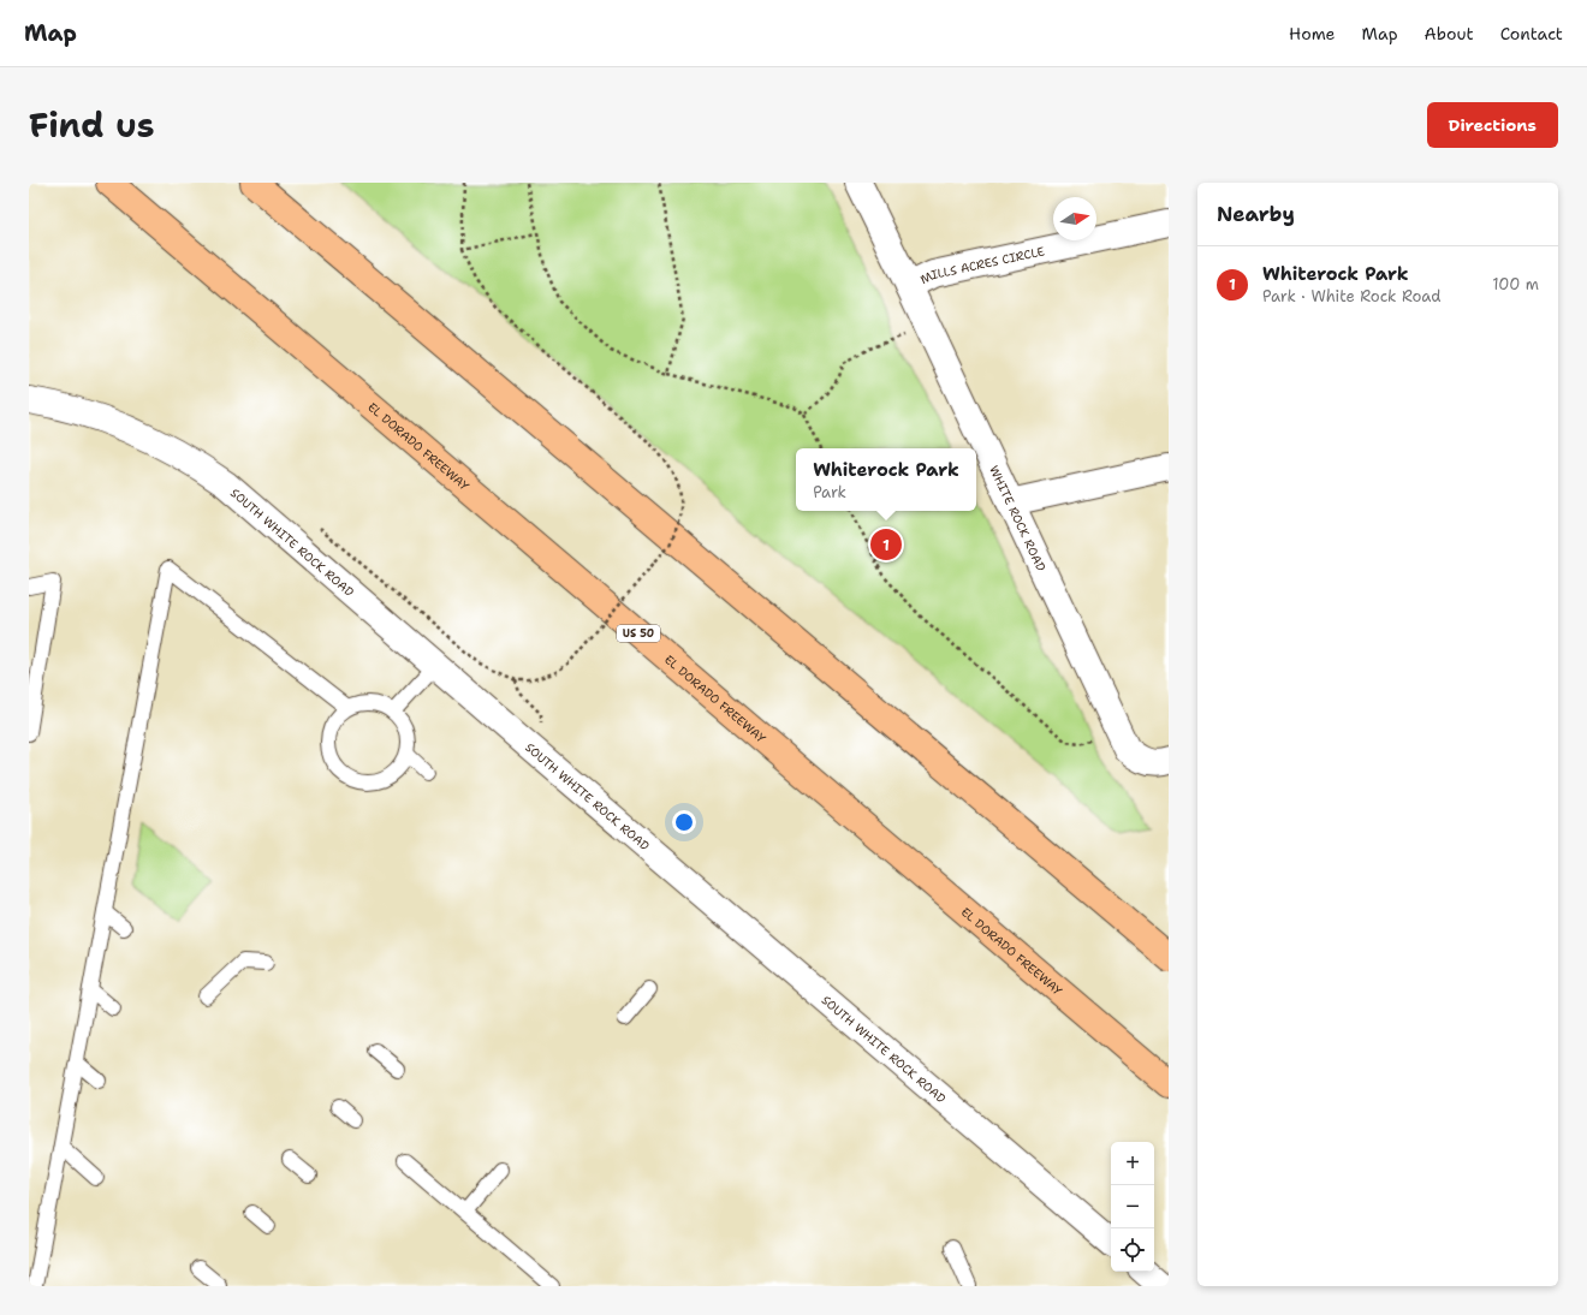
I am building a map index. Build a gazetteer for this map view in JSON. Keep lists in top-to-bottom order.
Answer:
{
  "streets": {
    "highway": ["EL DORADO FREEWAY", "US 50"],
    "street": ["MILLS ACRES CIRCLE", "WHITE ROCK ROAD", "SOUTH WHITE ROCK ROAD"]
  },
  "crossings": [
    ["MILLS ACRES CIRCLE", "WHITE ROCK ROAD"]
  ],
  "north": "right",
  "page": {
    "header": "Map",
    "nav": [
      "Home",
      "Map",
      "About",
      "Contact"
    ],
    "title": "Find us",
    "buttons": "Directions",
    "heading": "Nearby",
    "list": [
      {
        "mark": "1",
        "name": "Whiterock Park",
        "note": "Park · White Rock Road",
        "value": "100 m"
      }
    ],
    "popup": ["Whiterock Park", "Park"],
    "pins": "1",
    "map_buttons": ["+", "−"]
  }
}
